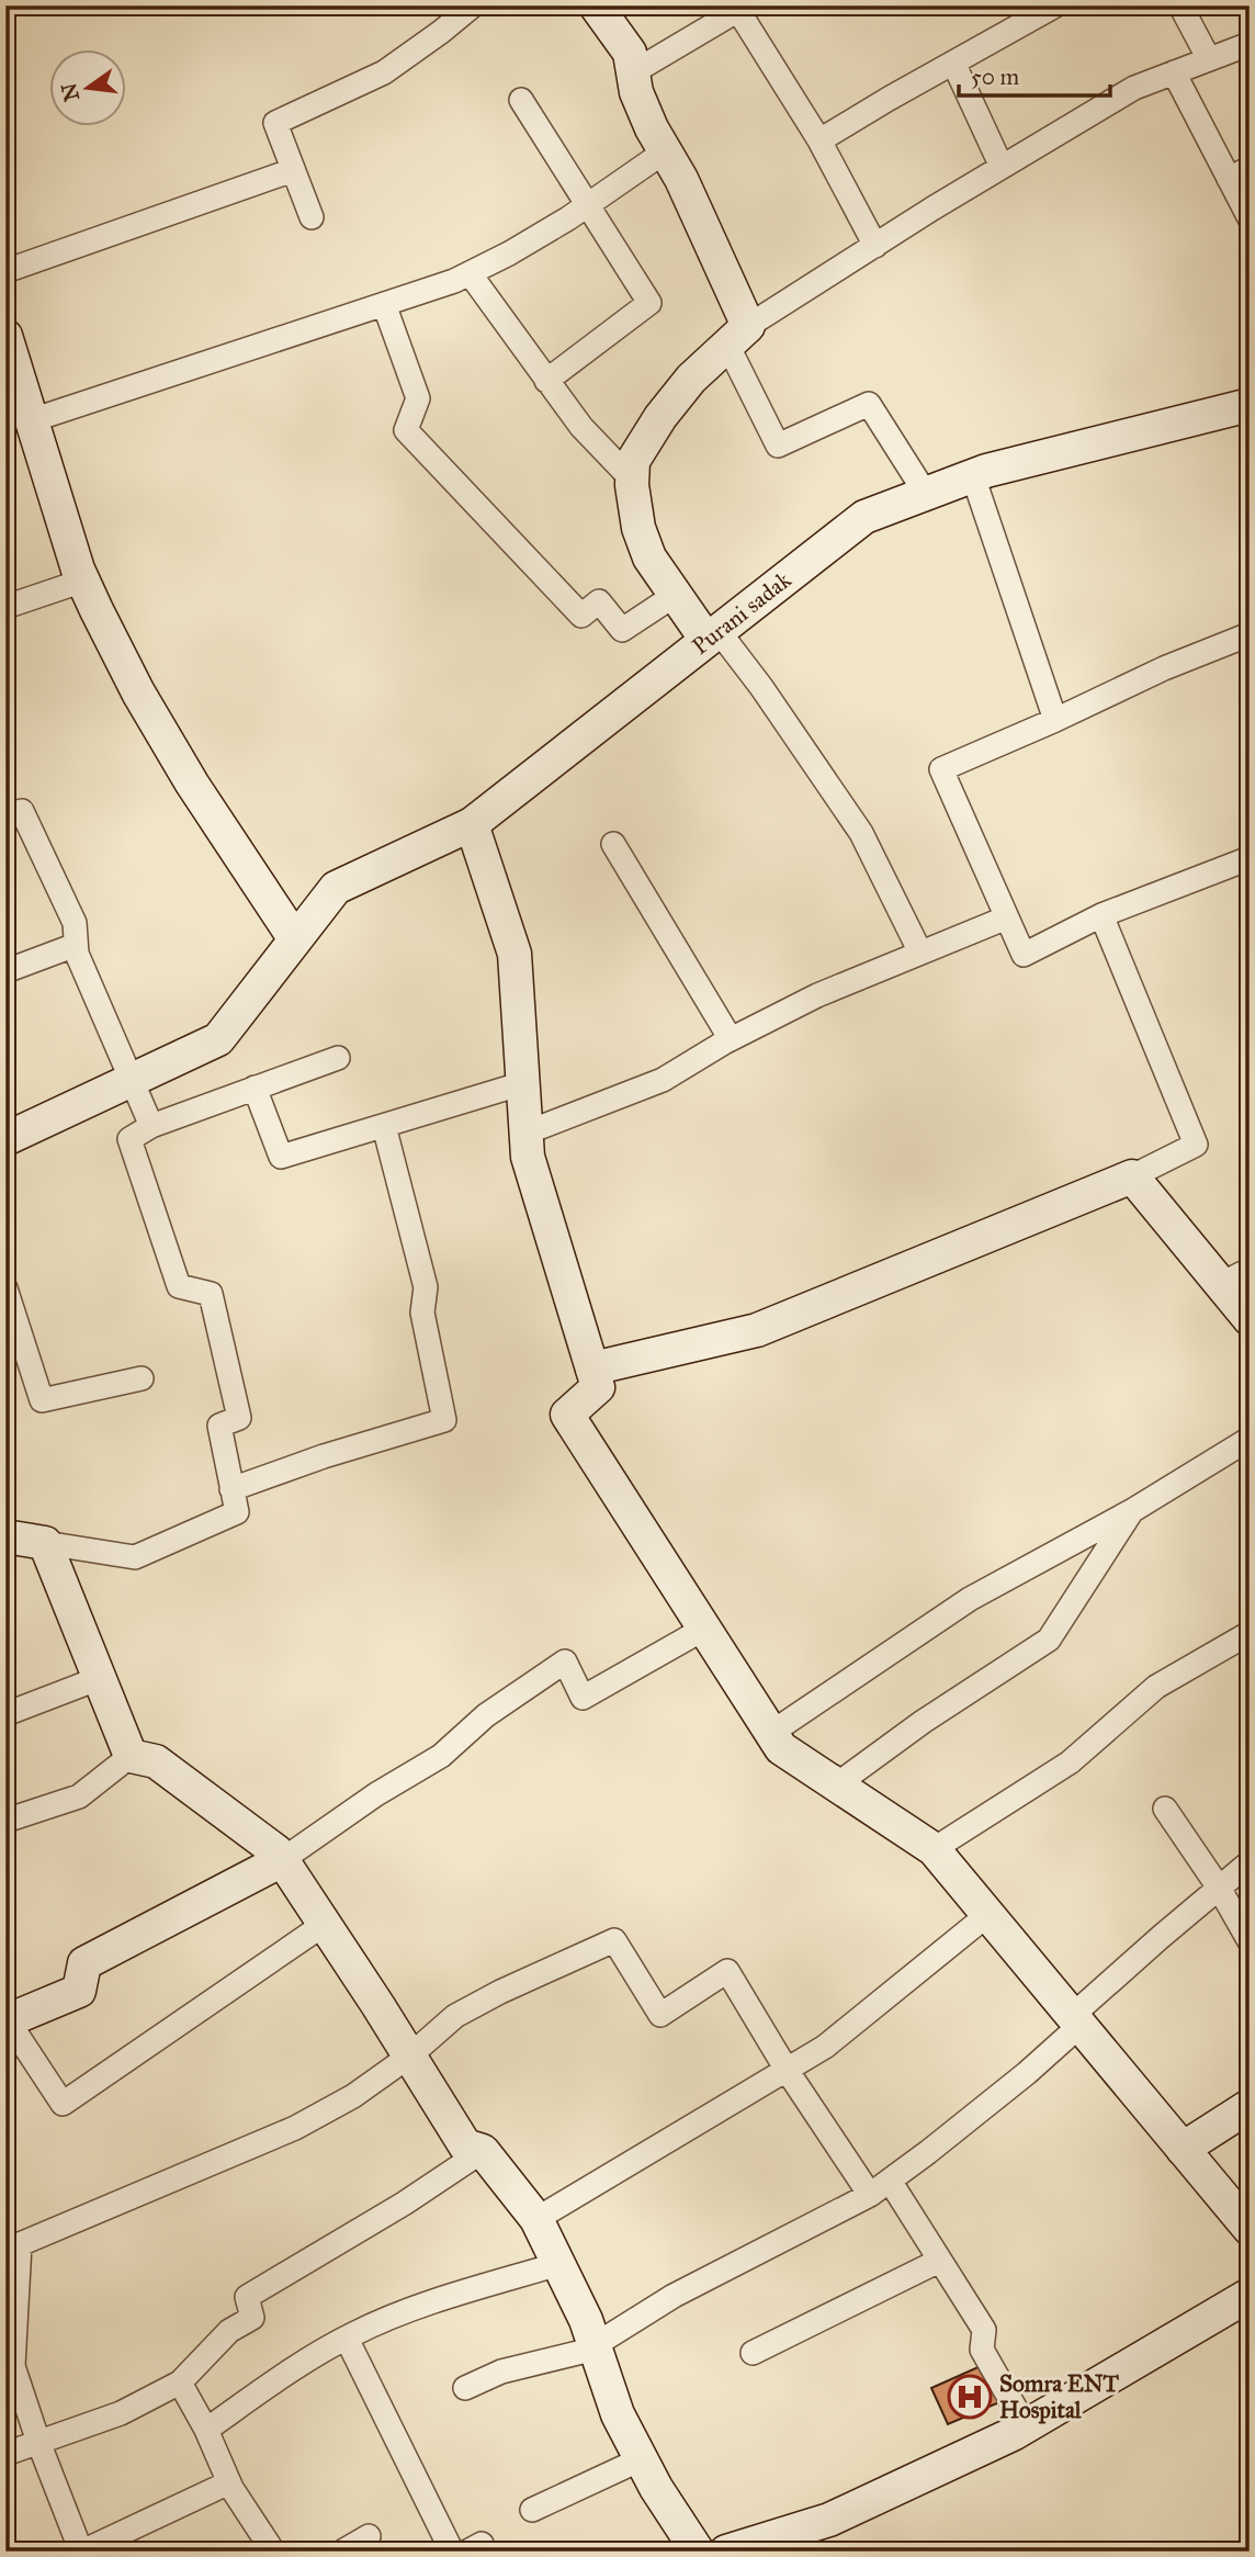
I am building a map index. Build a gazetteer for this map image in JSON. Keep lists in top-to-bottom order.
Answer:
{
  "streets": {
    "street": ["Purani sadak"]
  },
  "places": {
    "hospital": ["Somra ENT Hospital"]
  },
  "scale_bar": "50 m",
  "north": "left"
}
